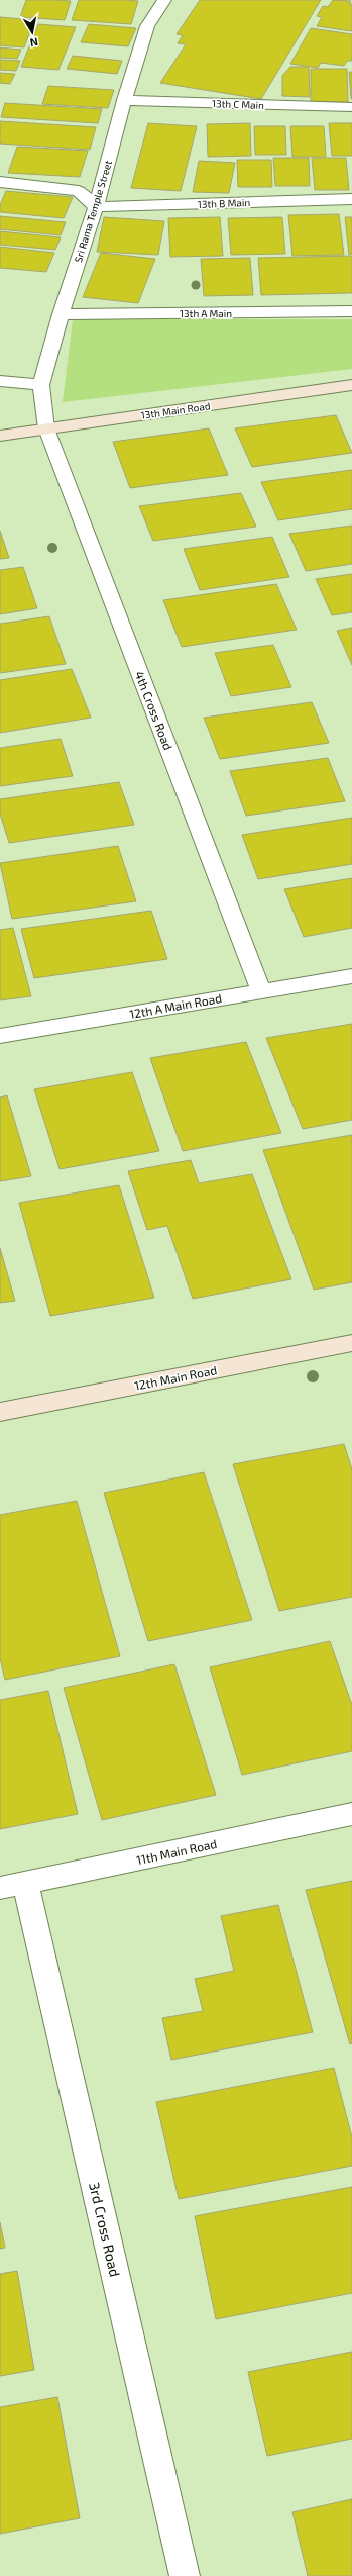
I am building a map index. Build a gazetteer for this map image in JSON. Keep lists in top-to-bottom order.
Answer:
{
  "streets": {
    "street": [
      "13th C Main",
      "13th B Main",
      "Sri Rama Temple Street",
      "13th A Main",
      "13th Main Road",
      "4th Cross Road",
      "12th A Main Road",
      "12th Main Road",
      "11th Main Road",
      "3rd Cross Road"
    ]
  },
  "crossings": [
    ["13th C Main", "Sri Rama Temple Street"],
    ["13th B Main", "Sri Rama Temple Street"],
    ["Sri Rama Temple Street", "13th A Main"],
    ["Sri Rama Temple Street", "13th Main Road"],
    ["Sri Rama Temple Street", "4th Cross Road"],
    ["13th Main Road", "4th Cross Road"],
    ["4th Cross Road", "12th A Main Road"],
    ["11th Main Road", "3rd Cross Road"]
  ],
  "north": "bottom"
}
